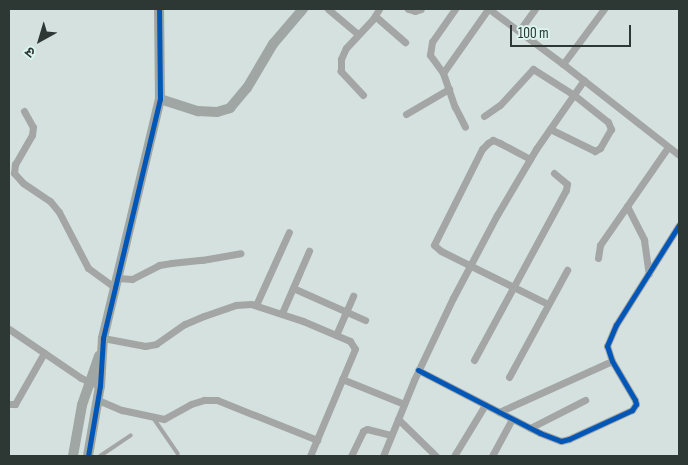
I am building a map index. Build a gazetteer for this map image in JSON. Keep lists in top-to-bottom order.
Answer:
{
  "scale_bar": "100 m",
  "north": "bottom left"
}
